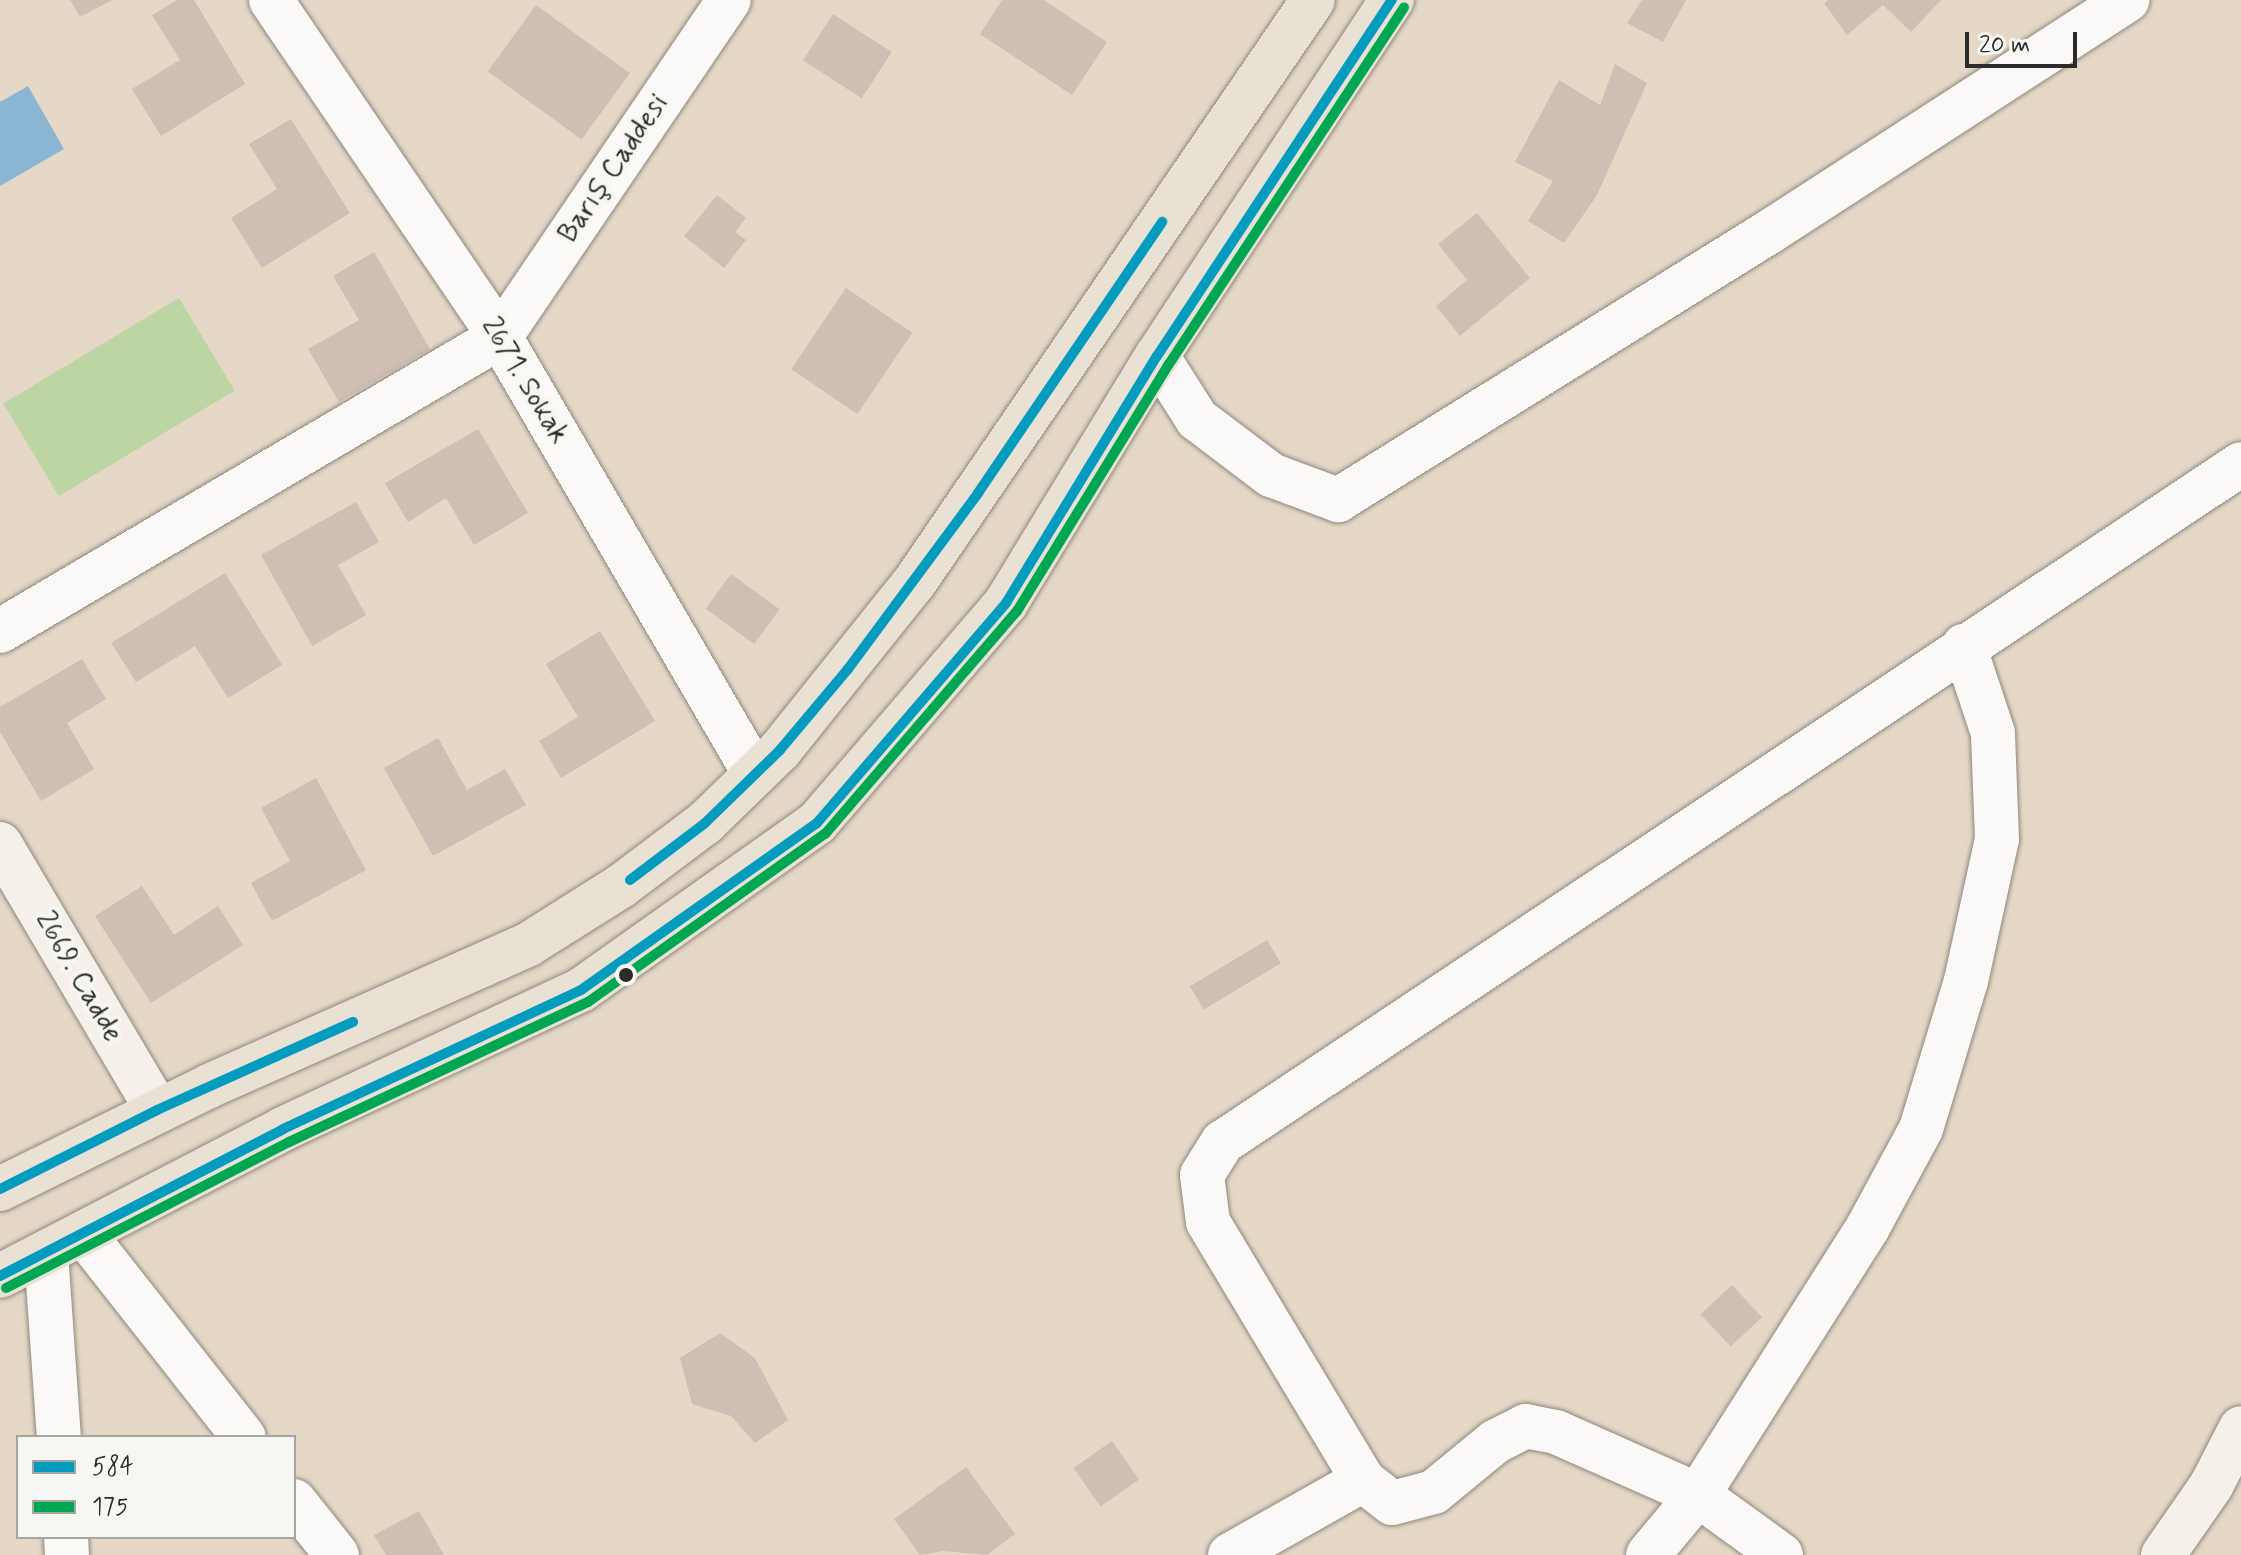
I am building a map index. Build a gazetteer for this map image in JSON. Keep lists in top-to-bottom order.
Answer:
{
  "streets": {
    "street": ["Barış Caddesi", "2671. Sokak", "2669. Cadde"]
  },
  "crossings": [
    ["Barış Caddesi", "2671. Sokak"]
  ],
  "lines": ["transit line 584", "transit line 175"],
  "legend": ["584", "175"],
  "scale_bar": "20 m"
}
